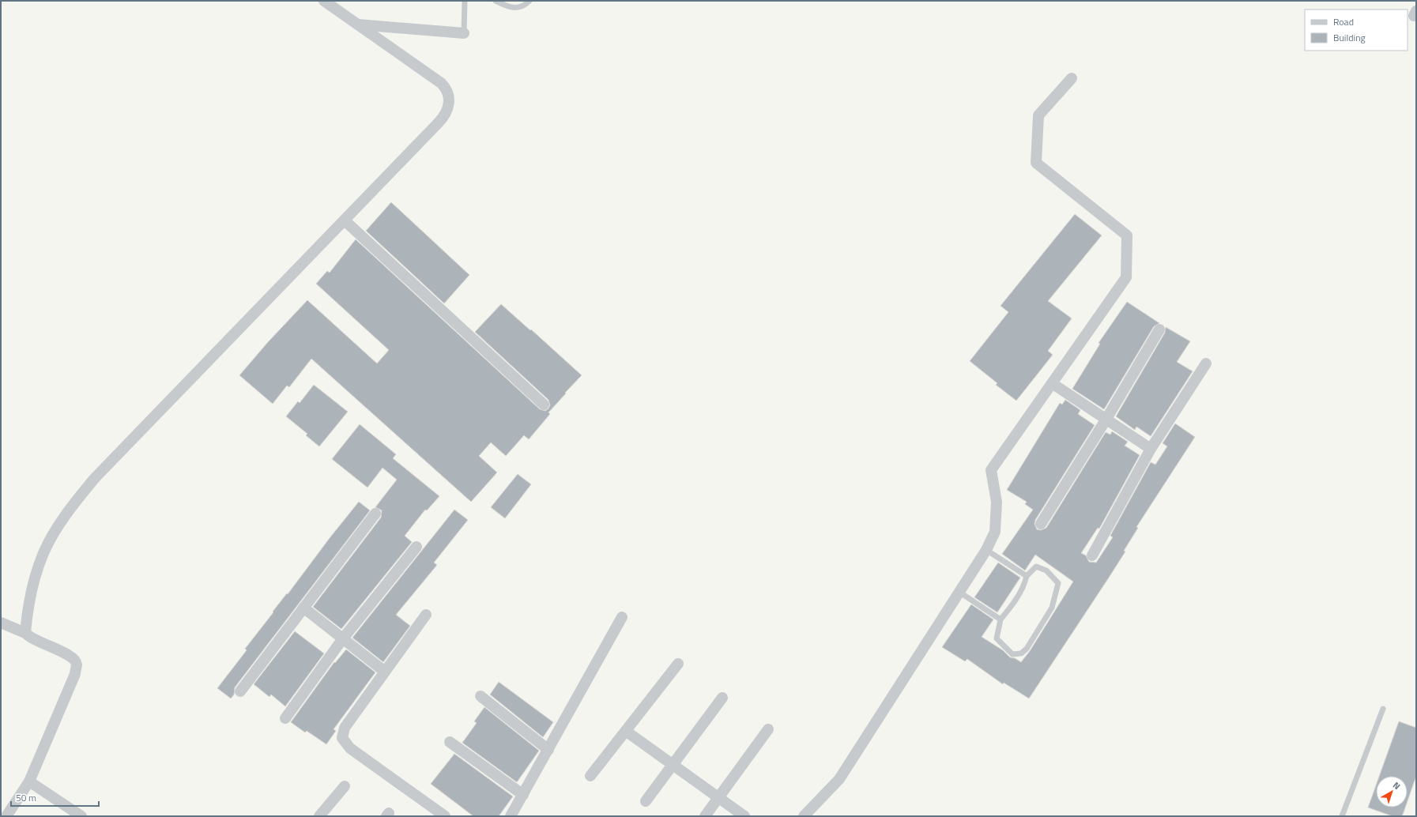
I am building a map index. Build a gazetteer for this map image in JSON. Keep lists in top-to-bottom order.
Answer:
{
  "legend": ["Road", "Building"],
  "scale_bar": "50 m",
  "north": "top right"
}
